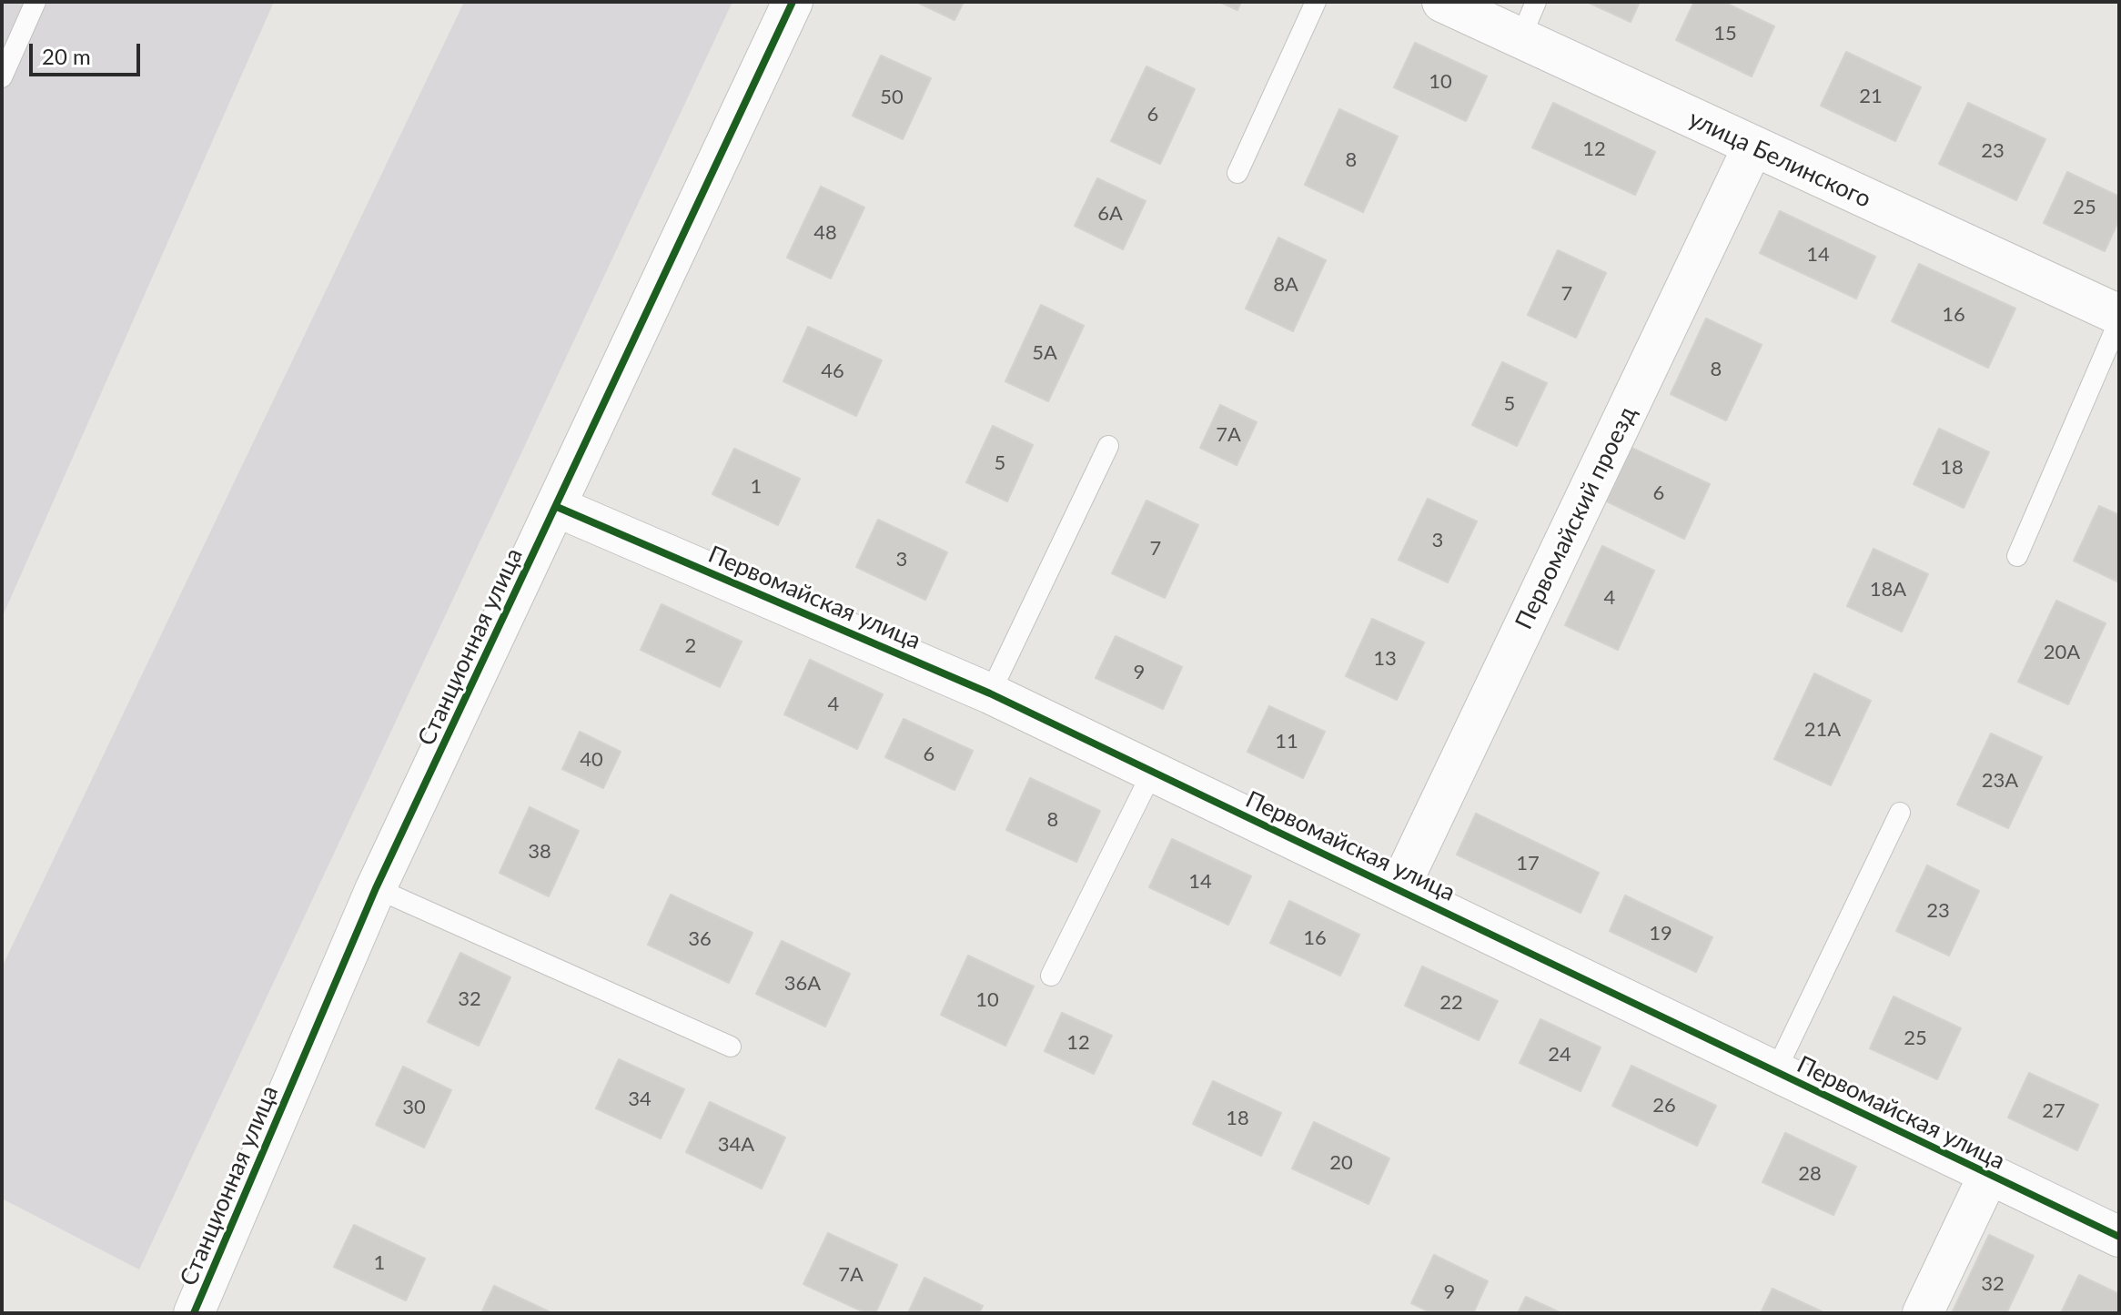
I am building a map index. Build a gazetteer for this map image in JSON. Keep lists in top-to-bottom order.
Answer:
{
  "streets": {
    "street": [
      "улица Белинского",
      "Первомайский проезд",
      "Первомайская улица",
      "Станционная улица"
    ]
  },
  "crossings": [
    ["улица Белинского", "Первомайский проезд"],
    ["Первомайский проезд", "Первомайская улица"],
    ["Первомайская улица", "Станционная улица"]
  ],
  "house_numbers": [
    "15",
    "10",
    "21",
    "50",
    "6",
    "12",
    "23",
    "8",
    "25",
    "6А",
    "48",
    "14",
    "8А",
    "7",
    "16",
    "5А",
    "8",
    "46",
    "5",
    "7А",
    "5",
    "18",
    "1",
    "6",
    "3",
    "7",
    "3",
    "18А",
    "4",
    "2",
    "20А",
    "13",
    "9",
    "4",
    "21А",
    "11",
    "6",
    "40",
    "23А",
    "8",
    "38",
    "17",
    "14",
    "23",
    "19",
    "16",
    "36",
    "36А",
    "32",
    "10",
    "22",
    "25",
    "12",
    "24",
    "34",
    "26",
    "30",
    "27",
    "18",
    "34А",
    "20",
    "28",
    "1",
    "7А",
    "32",
    "9"
  ],
  "scale_bar": "20 m"
}
